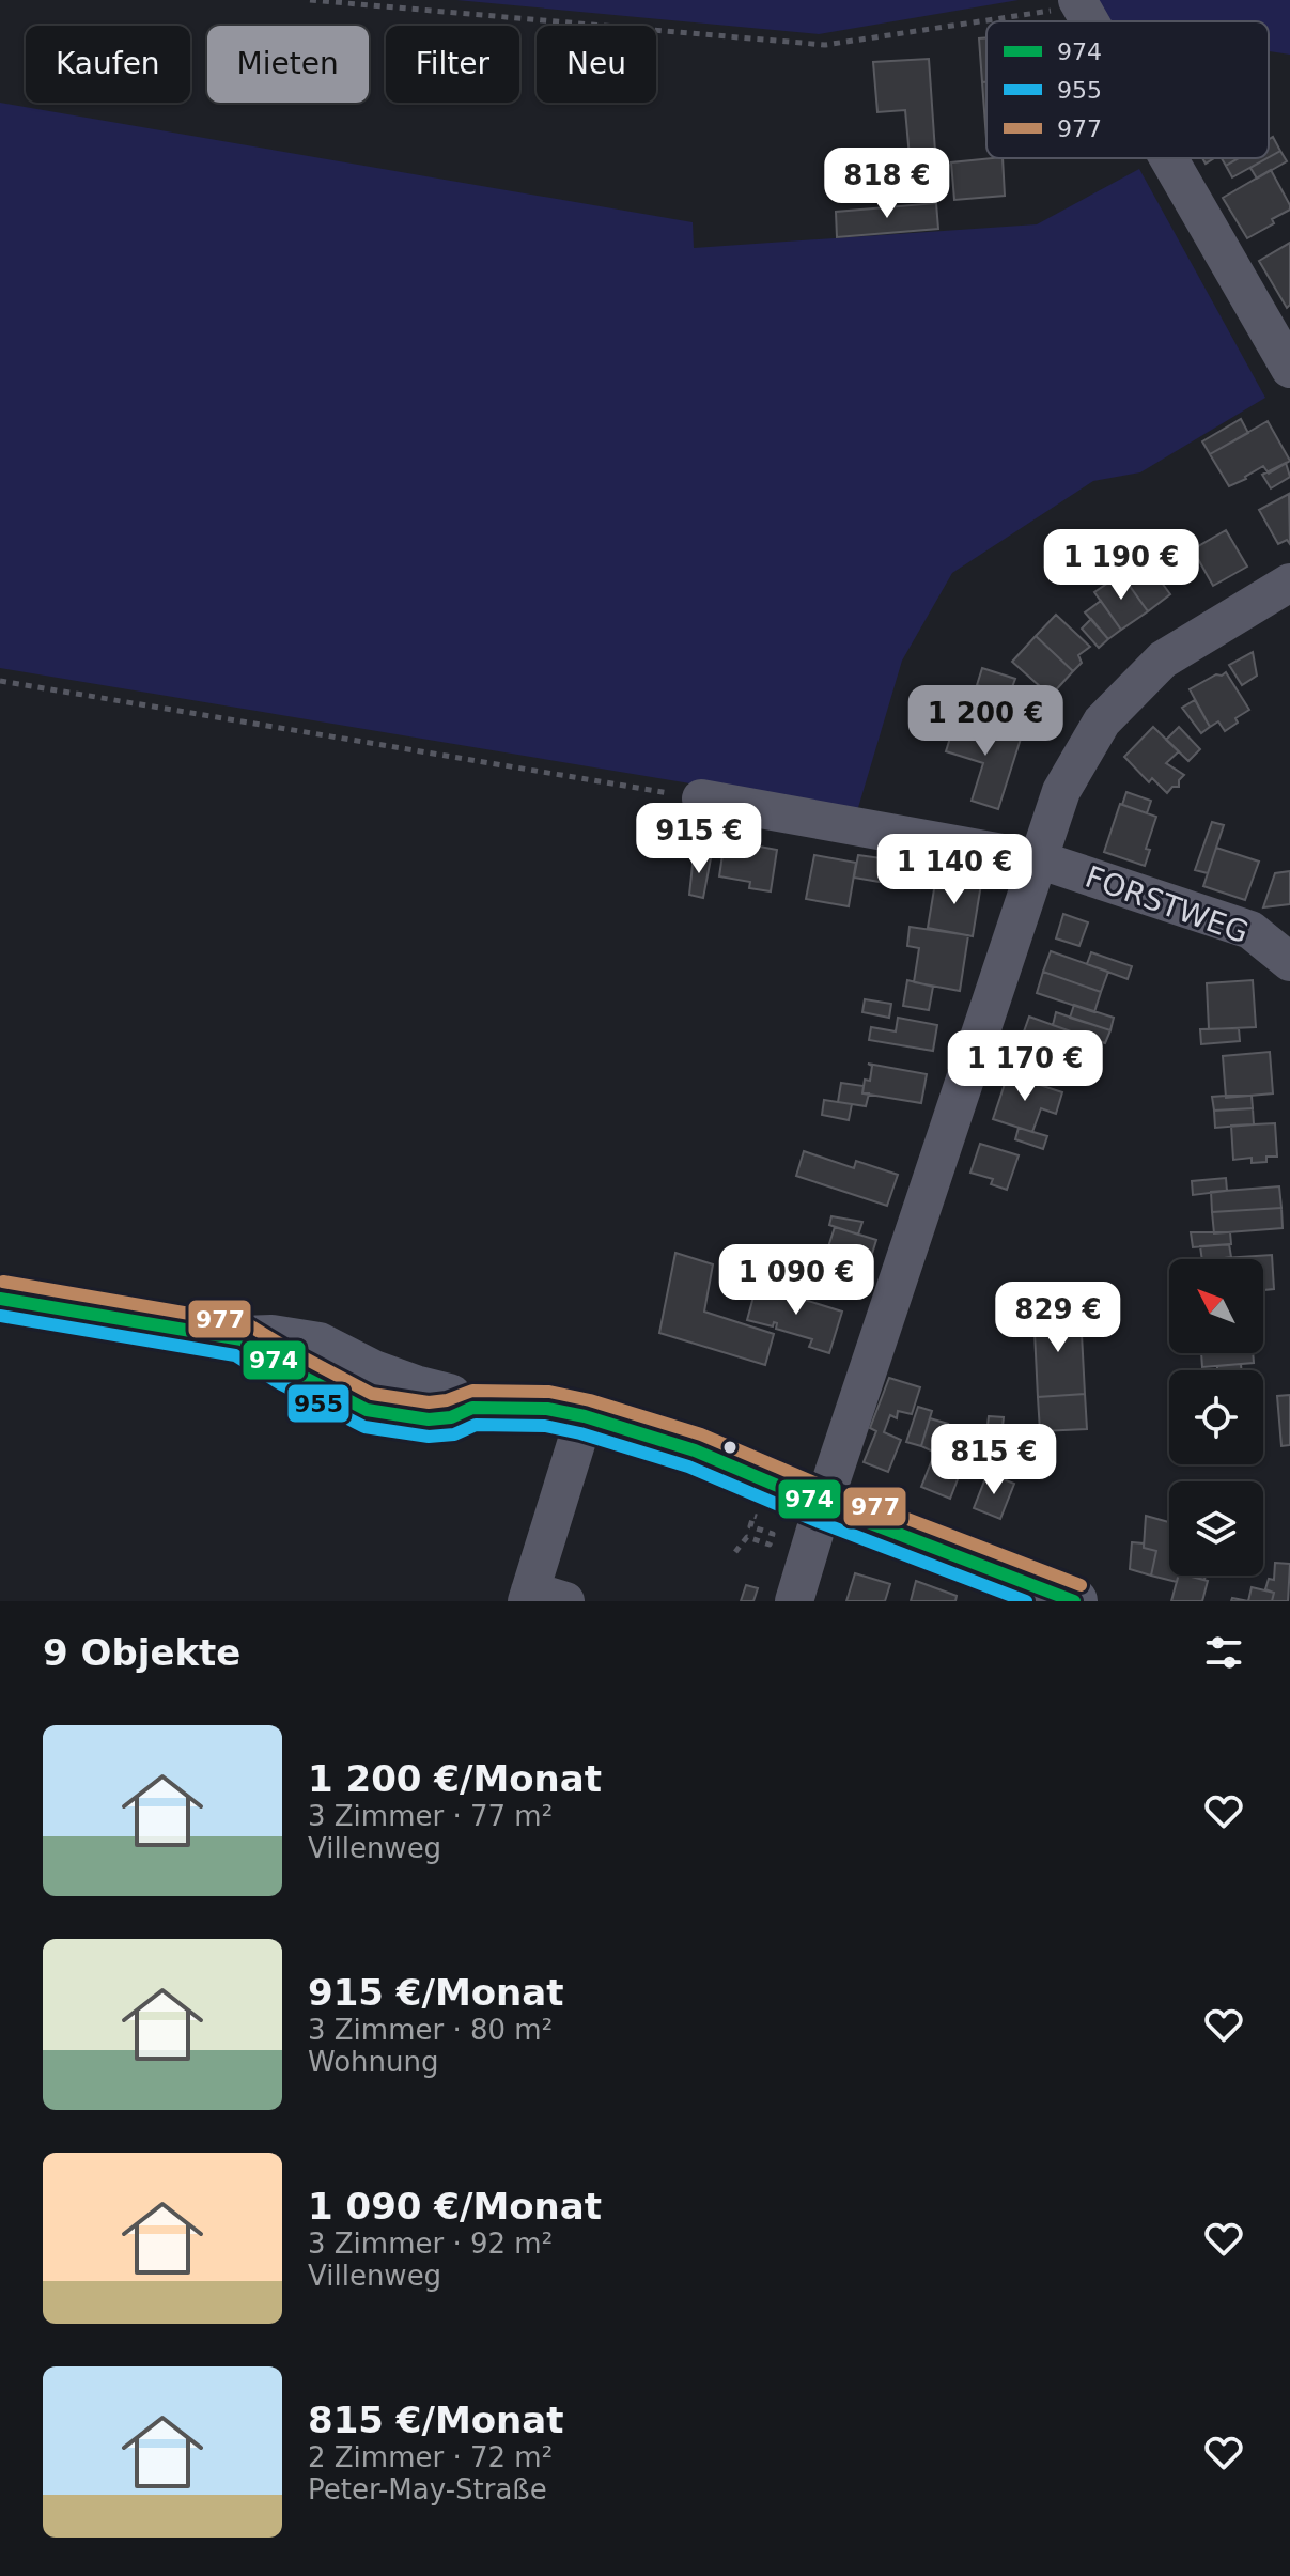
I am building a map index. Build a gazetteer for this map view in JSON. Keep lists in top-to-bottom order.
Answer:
{
  "streets": {
    "street": ["FORSTWEG"]
  },
  "lines": ["transit line 977", "transit line 974", "transit line 955"],
  "legend": ["974", "955", "977"],
  "north": "top left",
  "page": {
    "chip": [
      "Kaufen",
      "Mieten",
      "Filter",
      "Neu"
    ],
    "price": [
      "818 €",
      "1 190 €",
      "1 200 €",
      "915 €",
      "1 140 €",
      "1 170 €",
      "1 090 €",
      "829 €",
      "815 €"
    ],
    "heading": "9 Objekte",
    "list": [
      {
        "name": "1 200 €/Monat",
        "note": "3 Zimmer · 77 m² · Villenweg"
      },
      {
        "name": "915 €/Monat",
        "note": "3 Zimmer · 80 m² · Wohnung"
      },
      {
        "name": "1 090 €/Monat",
        "note": "3 Zimmer · 92 m² · Villenweg"
      },
      {
        "name": "815 €/Monat",
        "note": "2 Zimmer · 72 m² · Peter-May-Straße"
      }
    ]
  }
}
